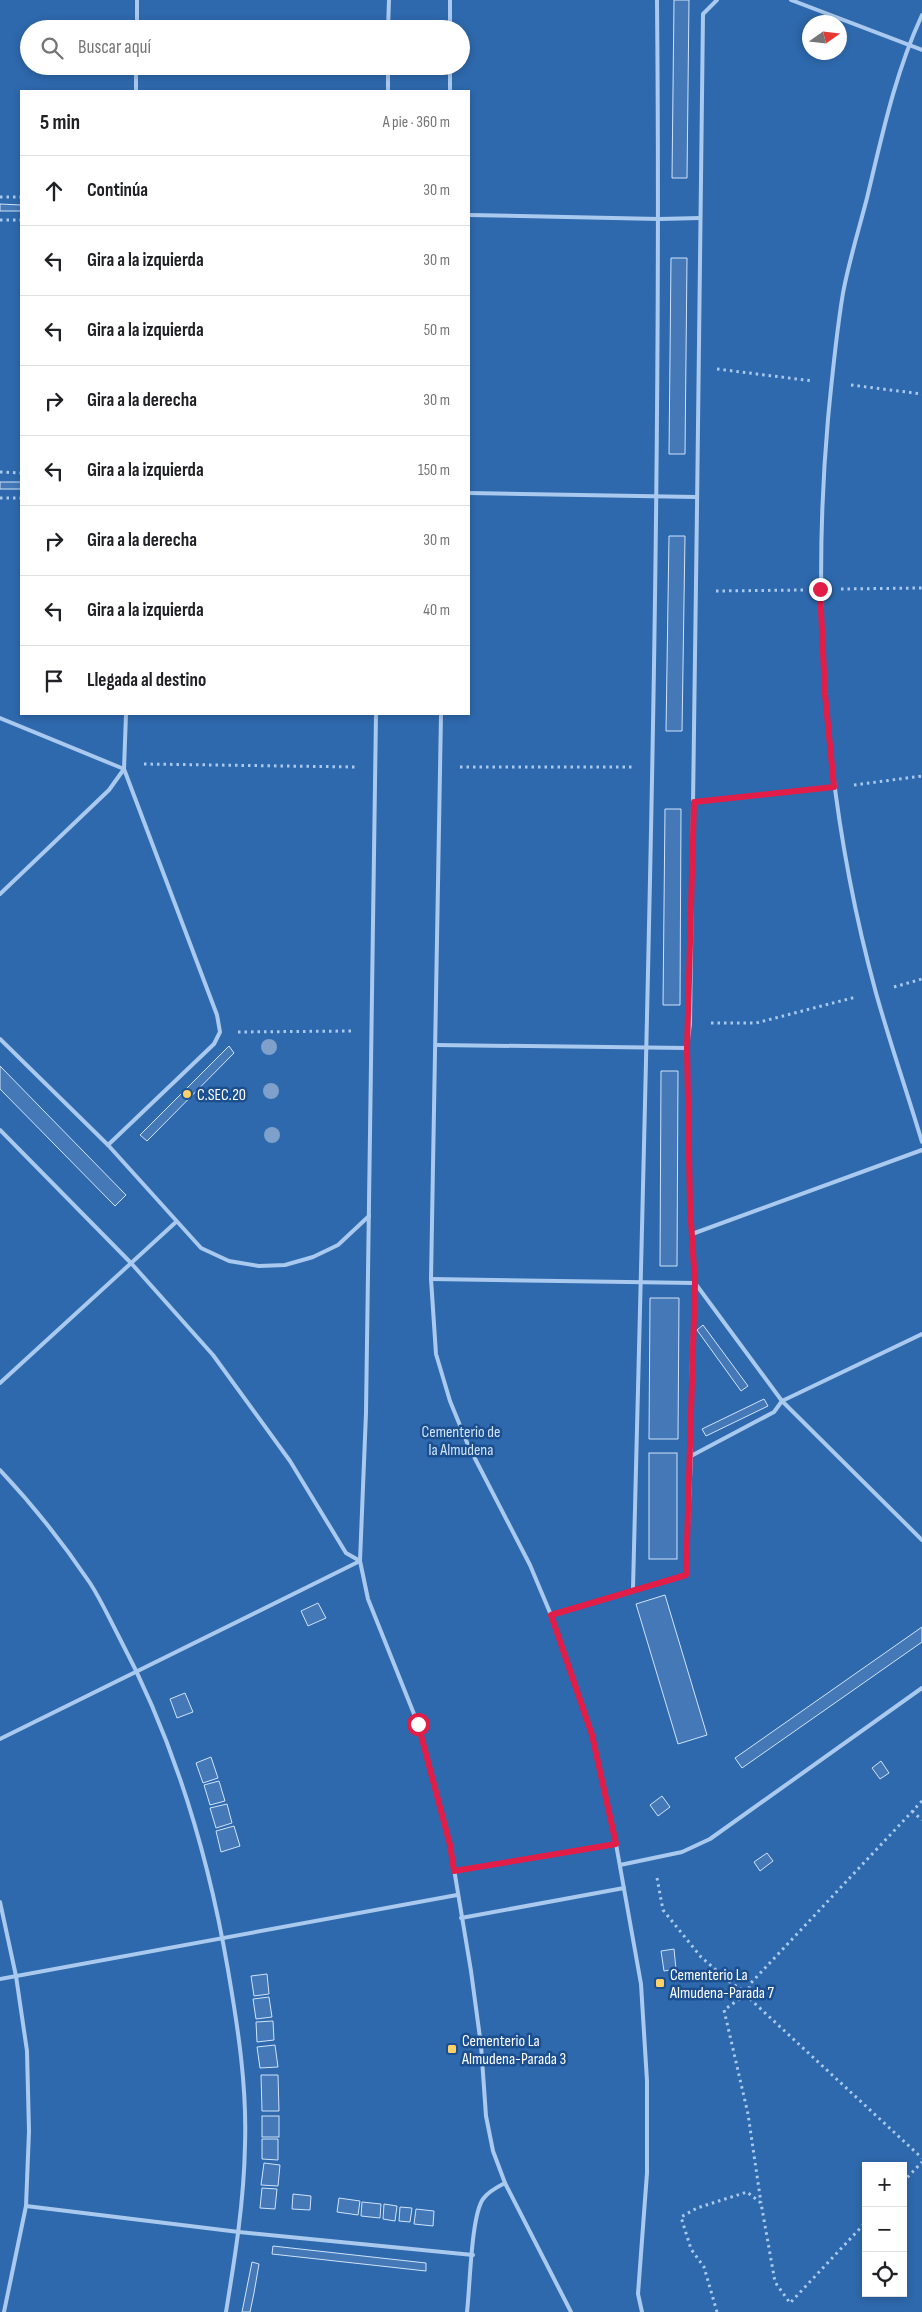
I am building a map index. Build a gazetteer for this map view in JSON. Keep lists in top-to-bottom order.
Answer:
{
  "parks": ["Cementerio de la Almudena"],
  "places": {
    "other": ["C.SEC.20"],
    "transit": ["Cementerio La Almudena-Parada 7", "Cementerio La Almudena-Parada 3"]
  },
  "north": "right",
  "page": {
    "search": "Buscar aquí",
    "heading": ["5 min", "A pie · 360 m"],
    "list": [
      ["Continúa", "30 m"],
      ["Gira a la izquierda", "30 m"],
      ["Gira a la izquierda", "50 m"],
      ["Gira a la derecha", "30 m"],
      ["Gira a la izquierda", "150 m"],
      ["Gira a la derecha", "30 m"],
      ["Gira a la izquierda", "40 m"],
      "Llegada al destino"
    ],
    "map_buttons": ["+", "−"]
  }
}
